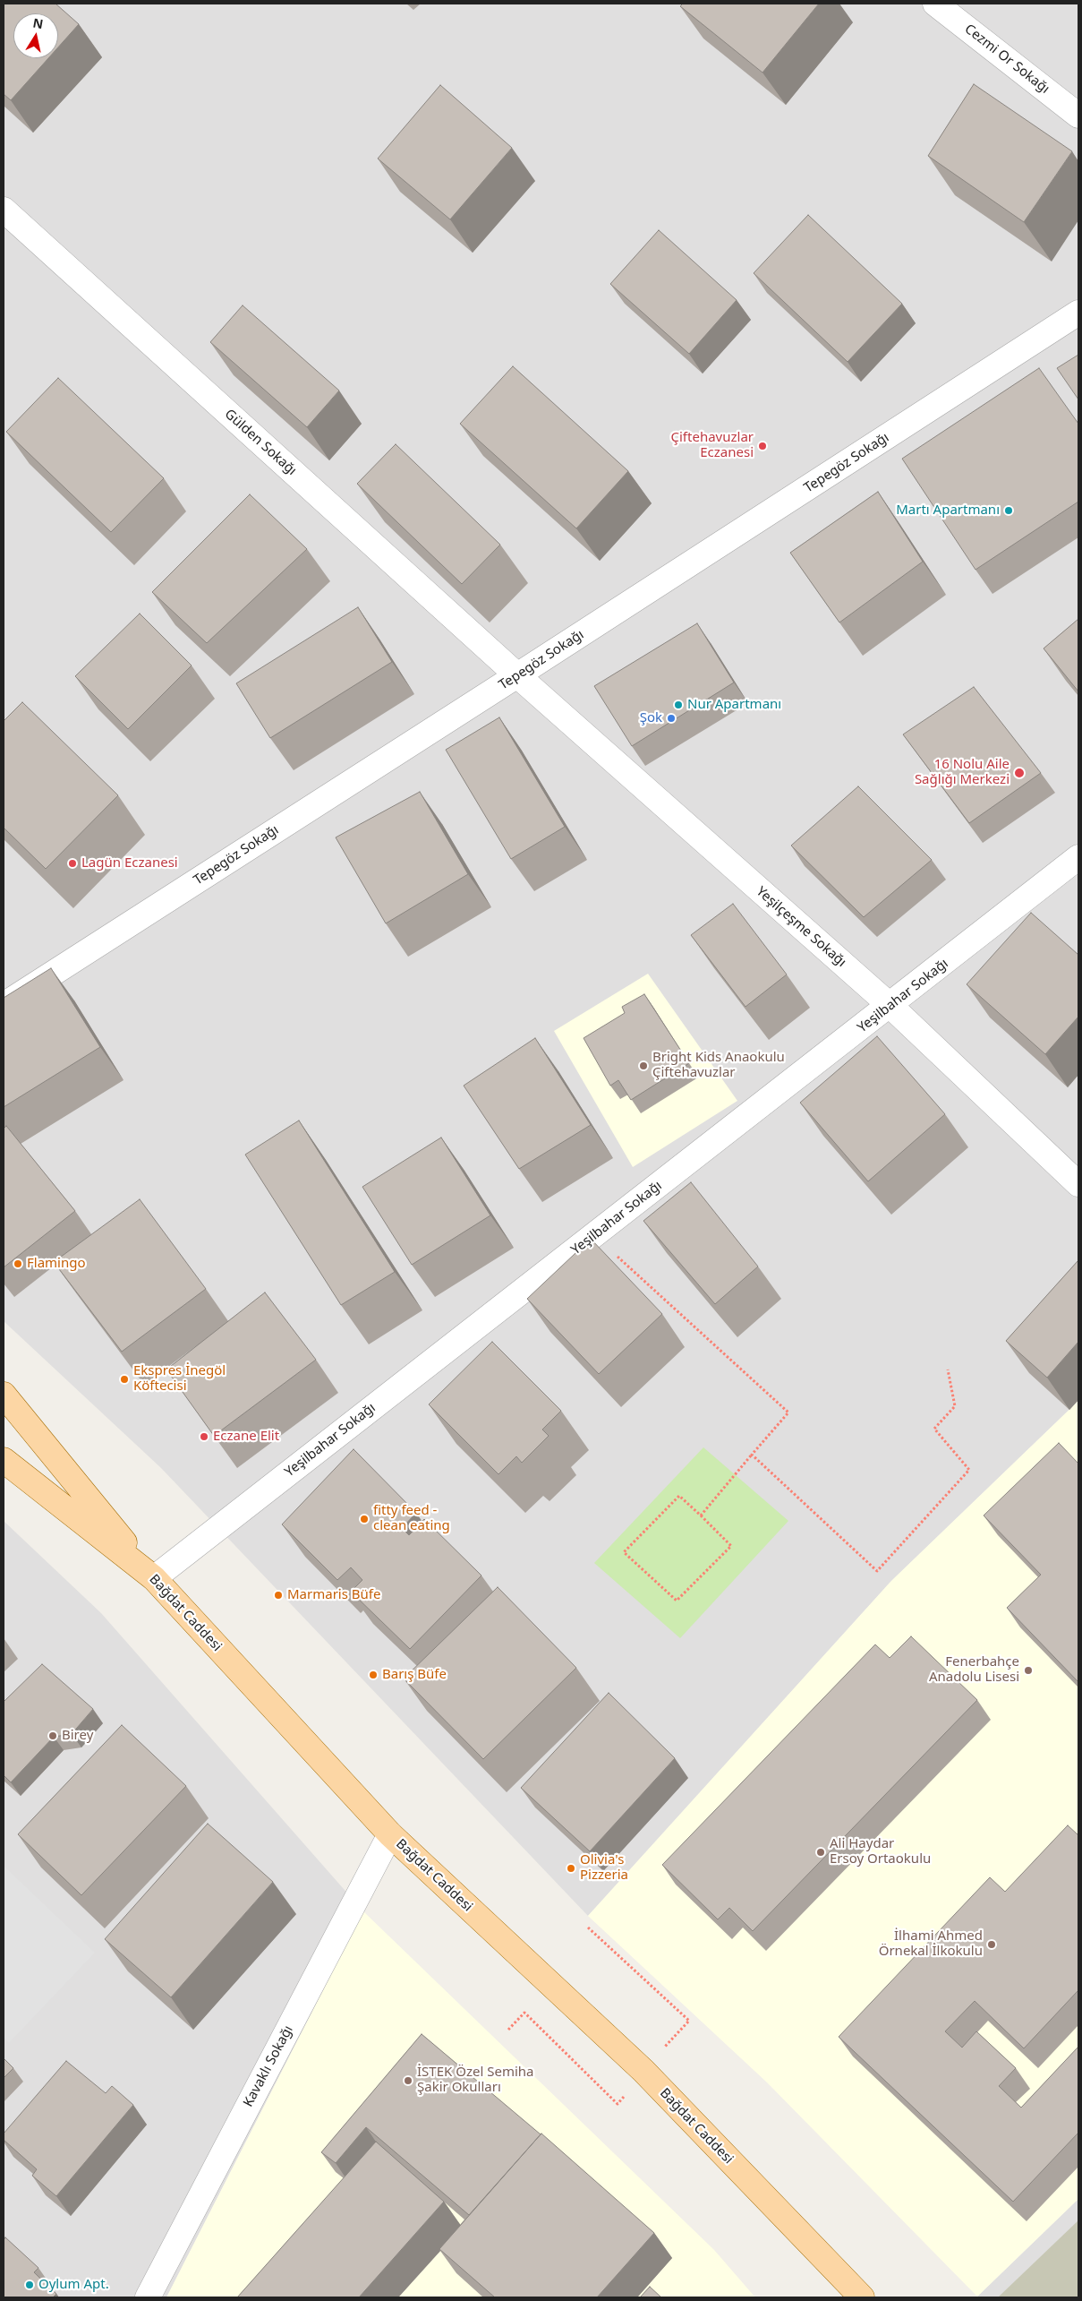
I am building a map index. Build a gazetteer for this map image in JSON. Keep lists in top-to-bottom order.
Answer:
{
  "streets": {
    "main road": ["Bağdat Caddesi"],
    "street": [
      "Cezmi Or Sokağı",
      "Gülden Sokağı",
      "Tepegöz Sokağı",
      "Yeşilçeşme Sokağı",
      "Yeşilbahar Sokağı",
      "Kavaklı Sokağı"
    ]
  },
  "crossings": [
    ["Gülden Sokağı", "Tepegöz Sokağı"],
    ["Gülden Sokağı", "Yeşilçeşme Sokağı"],
    ["Tepegöz Sokağı", "Yeşilçeşme Sokağı"],
    ["Yeşilçeşme Sokağı", "Yeşilbahar Sokağı"],
    ["Yeşilbahar Sokağı", "Bağdat Caddesi"],
    ["Bağdat Caddesi", "Kavaklı Sokağı"]
  ],
  "places": [
    "Çiftehavuzlar Eczanesi",
    "Martı Apartmanı",
    "Nur Apartmanı",
    "Şok",
    "16 Nolu Aile Sağlığı Merkezi",
    "Lagün Eczanesi",
    "Bright Kids Anaokulu Çiftehavuzlar",
    "Flamingo",
    "Ekspres İnegöl Köftecisi",
    "Eczane Elit",
    "fitty feed - clean eating",
    "Marmaris Büfe",
    "Fenerbahçe Anadolu Lisesi",
    "Barış Büfe",
    "Birey",
    "Ali Haydar Ersoy Ortaokulu",
    "Olivia's Pizzeria",
    "İlhami Ahmed Örnekal İlkokulu",
    "İSTEK Özel Semiha Şakir Okulları",
    "Oylum Apt."
  ],
  "north": "top"
}
